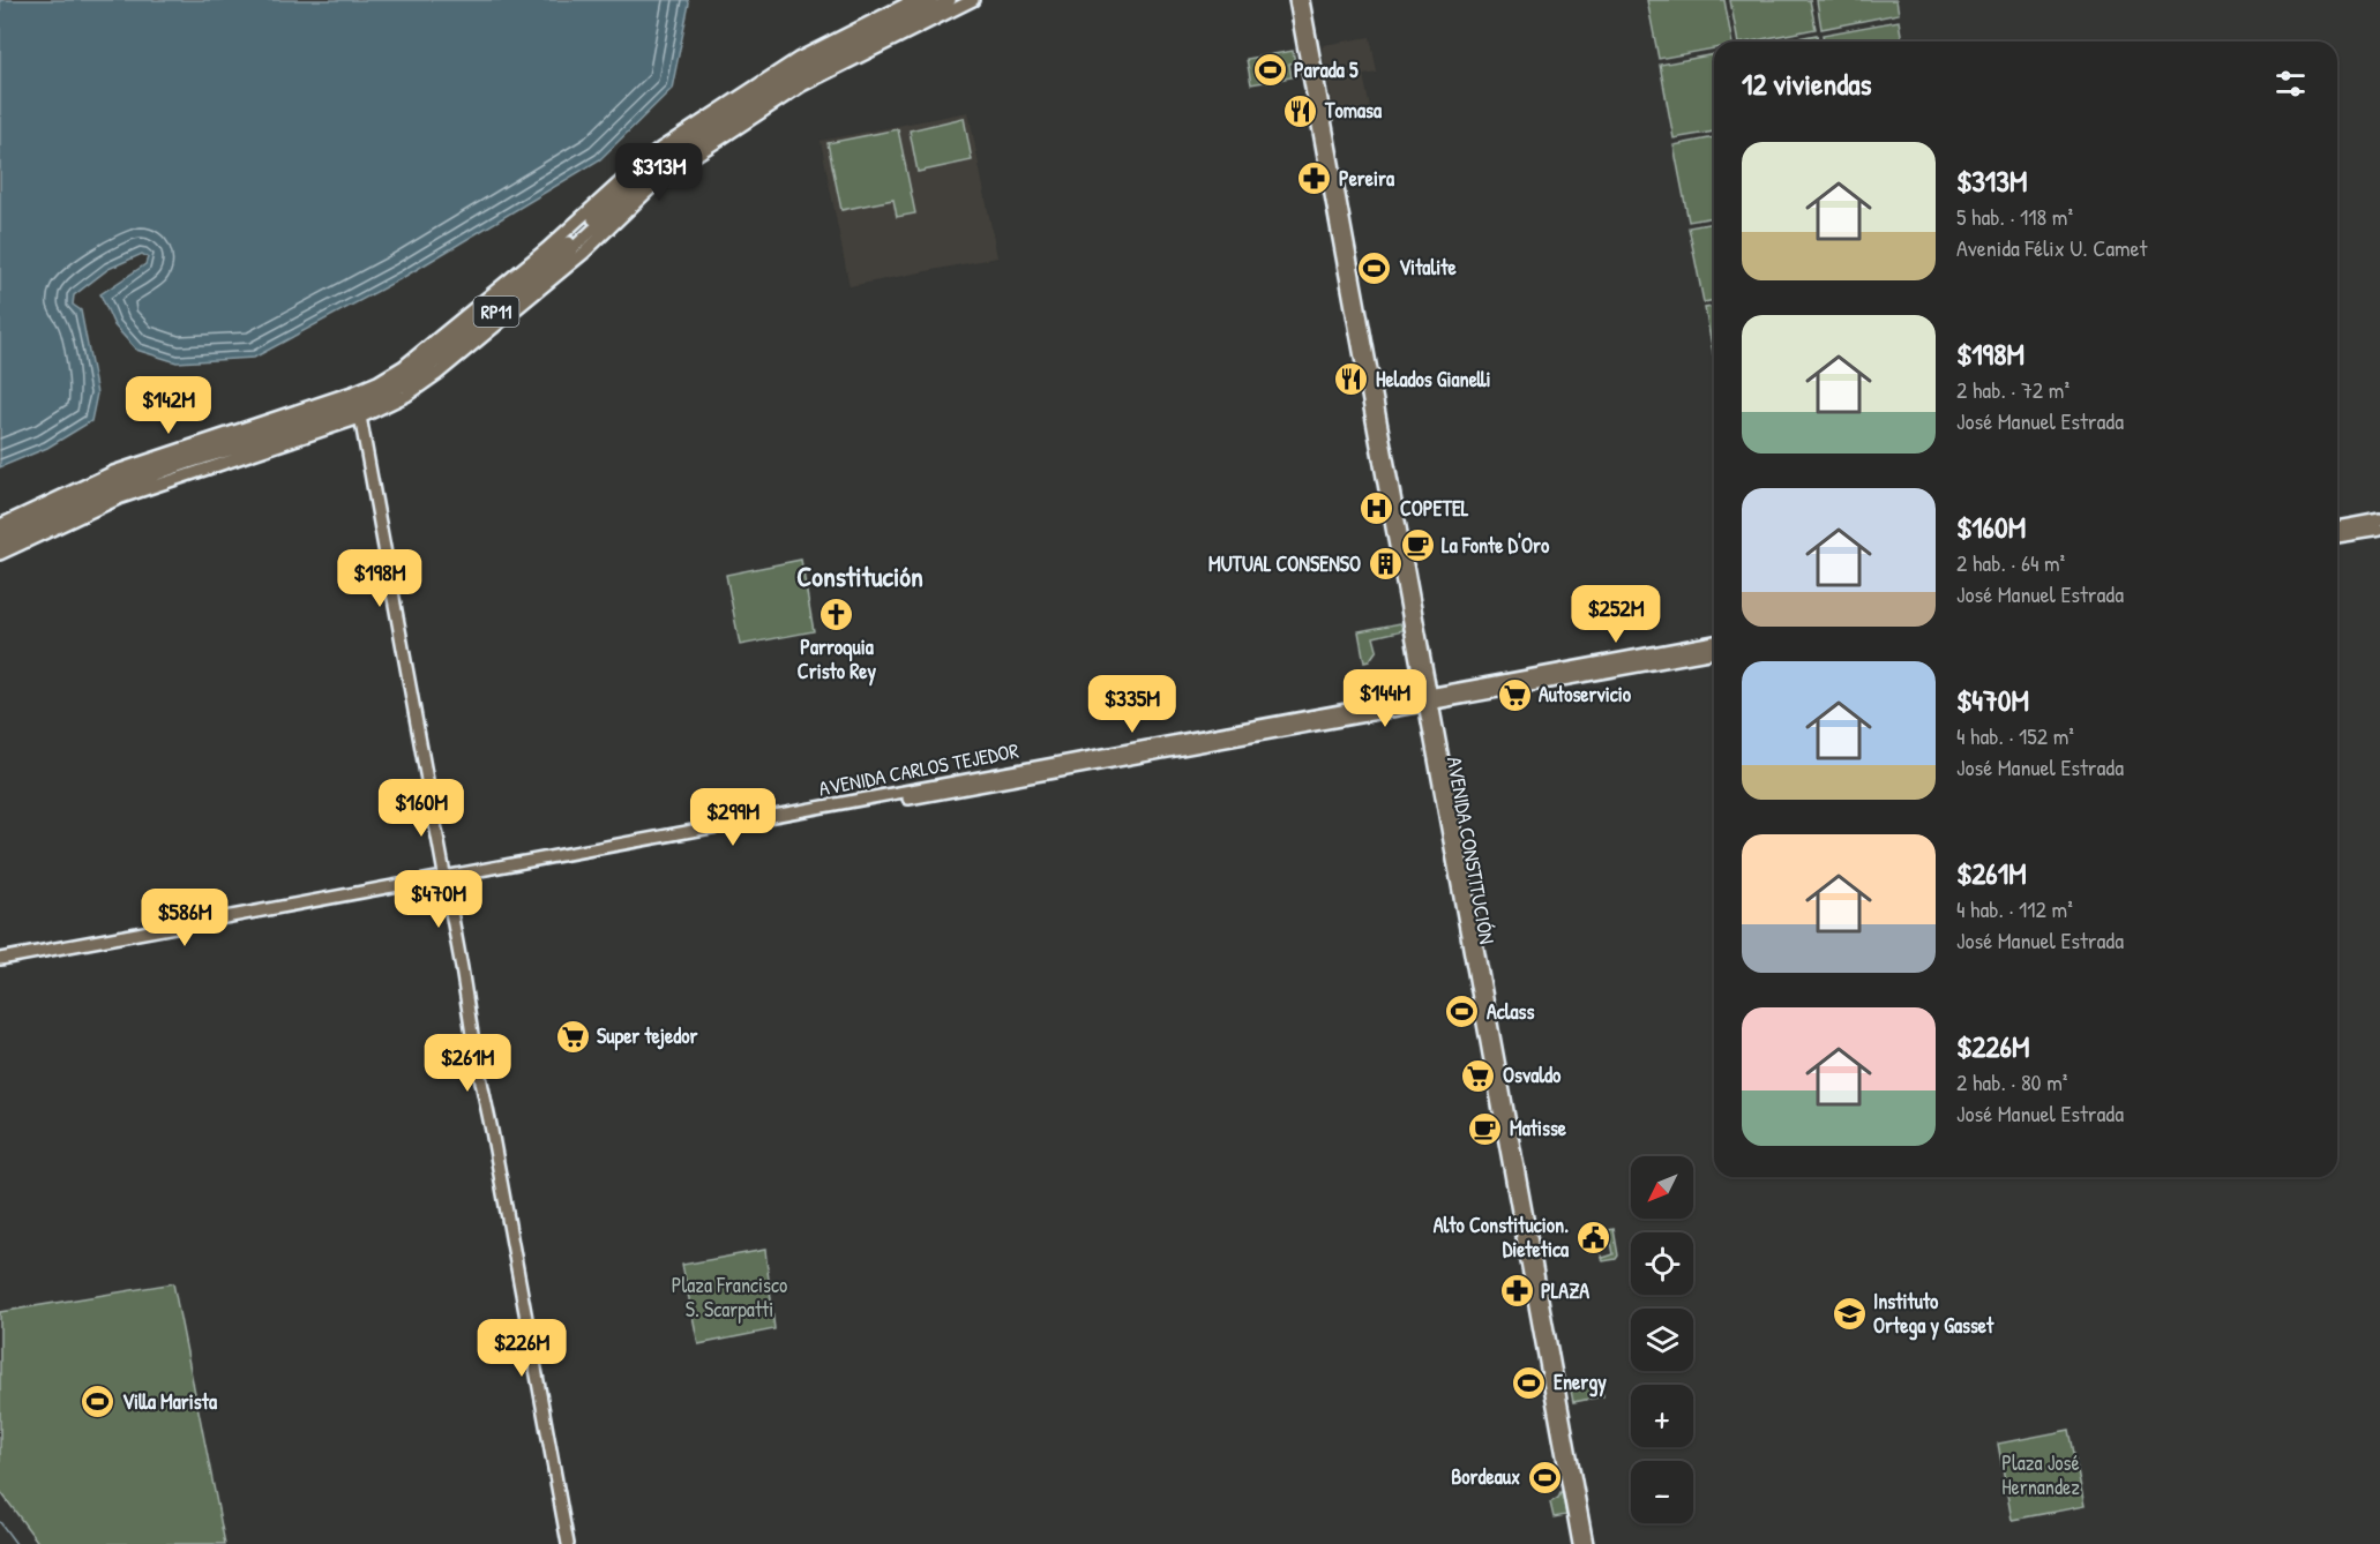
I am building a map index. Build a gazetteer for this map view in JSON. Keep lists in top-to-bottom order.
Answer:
{
  "streets": {
    "main road": ["RP11", "AVENIDA CARLOS TEJEDOR", "AVENIDA CONSTITUCIÓN"]
  },
  "crossings": [
    ["AVENIDA CARLOS TEJEDOR", "AVENIDA CONSTITUCIÓN"]
  ],
  "districts": ["Constitución"],
  "parks": ["Plaza Francisco S. Scarpatti", "Plaza José Hernandez"],
  "places": {
    "sports": [
      "Parada 5",
      "Vitalite",
      "Aclass",
      "Energy",
      "Villa Marista",
      "Bordeaux"
    ],
    "restaurant": ["Tomasa", "Helados Gianelli"],
    "pharmacy": ["Pereira", "PLAZA"],
    "hospital": ["COPETEL"],
    "cafe": ["La Fonte D'Oro", "Matisse"],
    "building": ["MUTUAL CONSENSO"],
    "church": ["Parroquia Cristo Rey"],
    "supermarket": ["Autoservicio", "Super tejedor", "Osvaldo"],
    "public building": ["Alto Constitucion. Dietetica"],
    "school or university": ["Instituto Ortega y Gasset"]
  },
  "north": "bottom left",
  "page": {
    "heading": "12 viviendas",
    "list": [
      {
        "name": "$313M",
        "note": "5 hab. · 118 m² · Avenida Félix U. Camet"
      },
      {
        "name": "$198M",
        "note": "2 hab. · 72 m² · José Manuel Estrada"
      },
      {
        "name": "$160M",
        "note": "2 hab. · 64 m² · José Manuel Estrada"
      },
      {
        "name": "$470M",
        "note": "4 hab. · 152 m² · José Manuel Estrada"
      },
      {
        "name": "$261M",
        "note": "4 hab. · 112 m² · José Manuel Estrada"
      },
      {
        "name": "$226M",
        "note": "2 hab. · 80 m² · José Manuel Estrada"
      }
    ],
    "price": [
      "$313M",
      "$142M",
      "$198M",
      "$252M",
      "$144M",
      "$335M",
      "$160M",
      "$299M",
      "$470M",
      "$586M",
      "$261M",
      "$226M"
    ],
    "map_buttons": ["+", "−"]
  }
}
